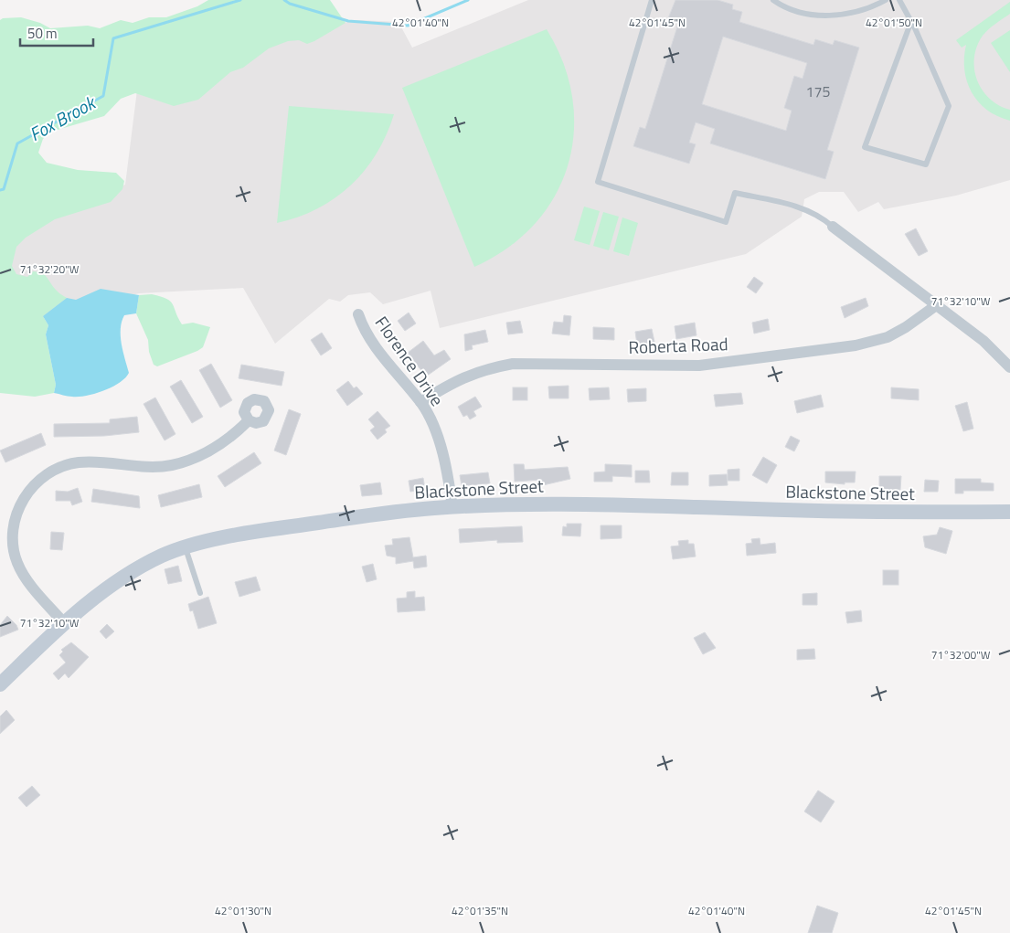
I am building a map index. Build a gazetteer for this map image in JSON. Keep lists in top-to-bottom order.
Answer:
{
  "streets": {
    "main road": ["Blackstone Street"],
    "street": ["Roberta Road", "Florence Drive"]
  },
  "crossings": [
    ["Roberta Road", "Florence Drive"],
    ["Florence Drive", "Blackstone Street"]
  ],
  "water": ["Fox Brook"],
  "house_numbers": ["175"],
  "scale_bar": "50 m",
  "coordinates": [
    "42°01'40\"N",
    "42°01'45\"N",
    "42°01'50\"N",
    "71°32'20\"W",
    "71°32'10\"W",
    "71°32'00\"W",
    "42°01'30\"N",
    "42°01'35\"N"
  ]
}
